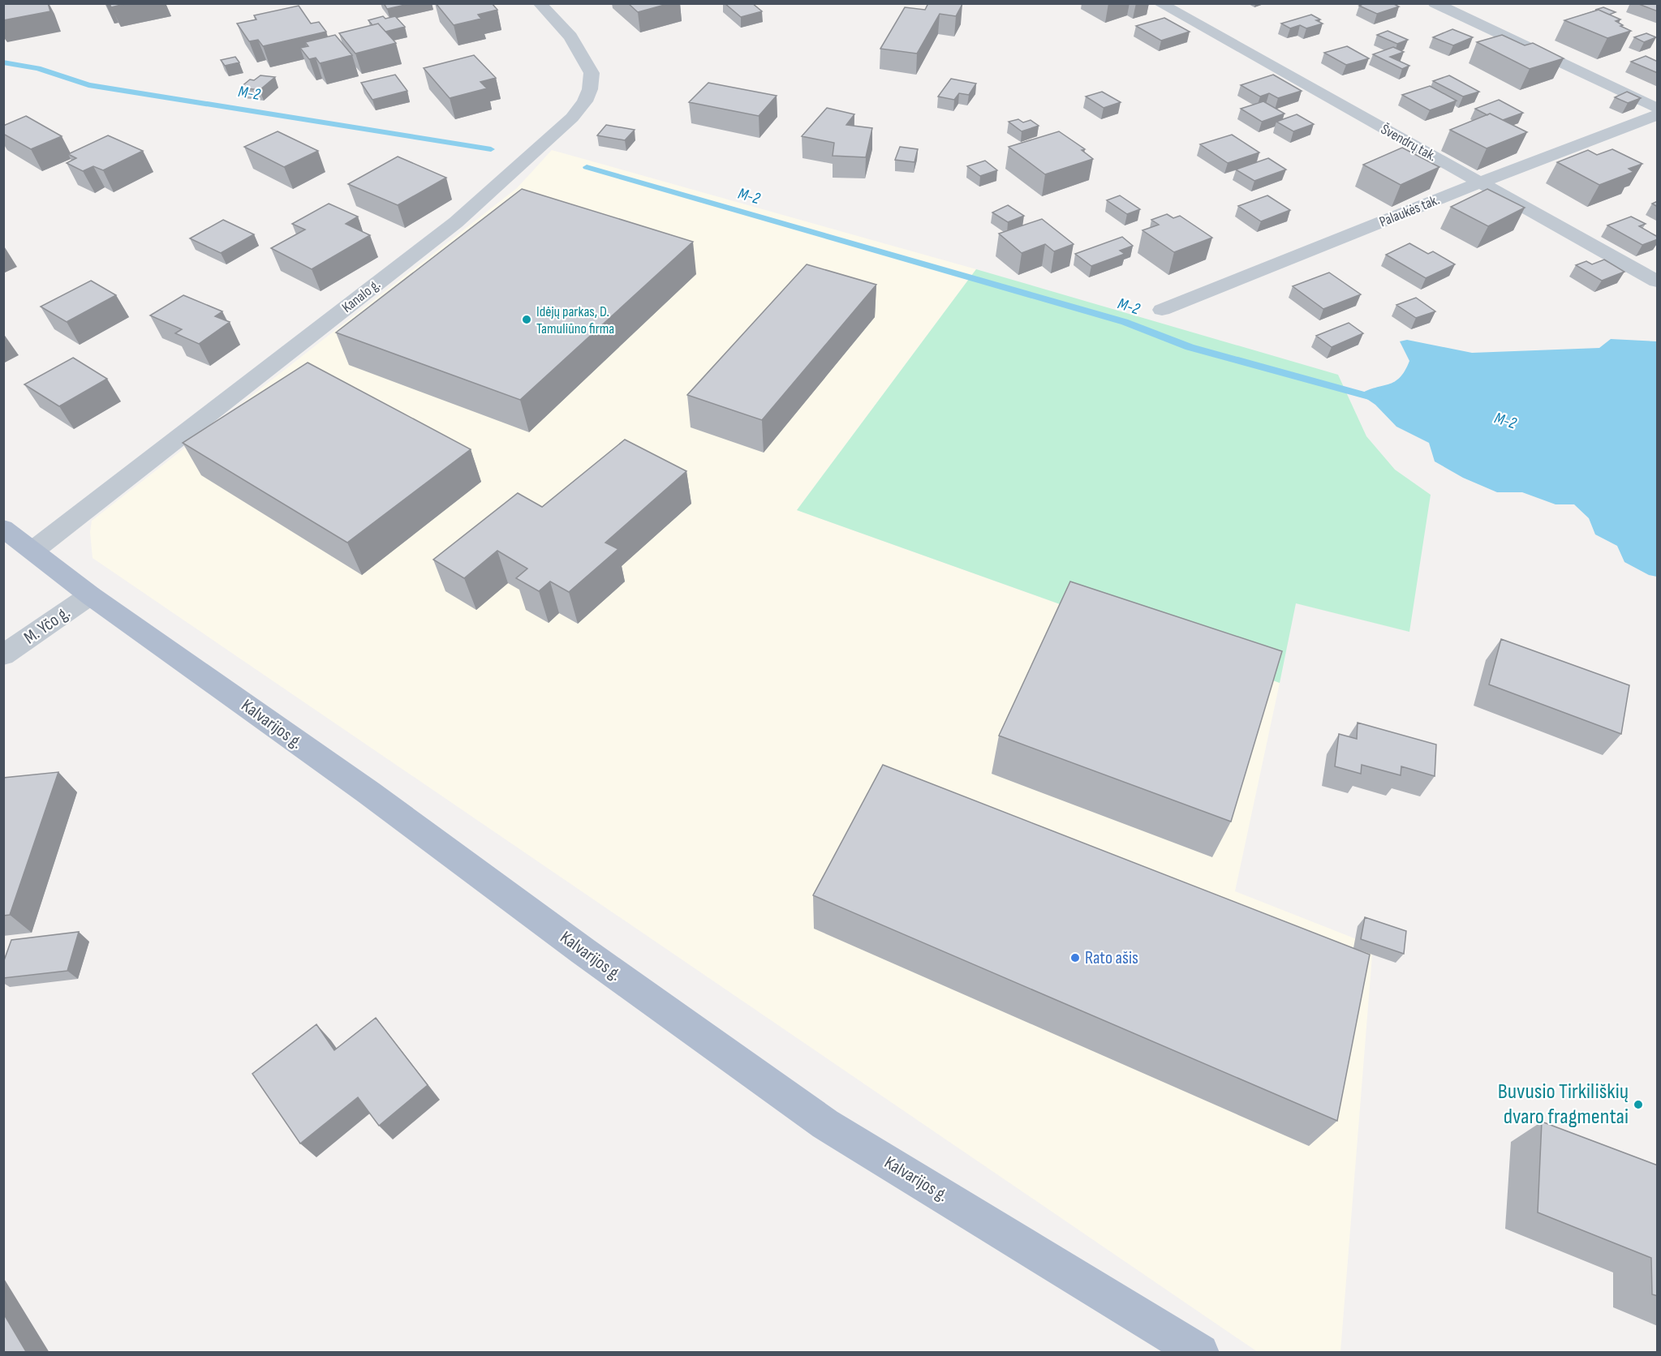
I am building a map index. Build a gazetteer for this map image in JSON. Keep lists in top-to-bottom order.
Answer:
{
  "streets": {
    "main road": ["Kalvarijos g."],
    "street": [
      "Švendrų tak.",
      "Palaukės tak.",
      "Kanalo g.",
      "M. Yčo g."
    ]
  },
  "crossings": [
    ["Švendrų tak.", "Palaukės tak."],
    ["Kanalo g.", "Kalvarijos g."],
    ["M. Yčo g.", "Kalvarijos g."]
  ],
  "water": ["M-2"],
  "places": ["Idėjų parkas, D. Tamuliūno firma", "Rato ašis", "Buvusio Tirkiliškių dvaro fragmentai"]
}
